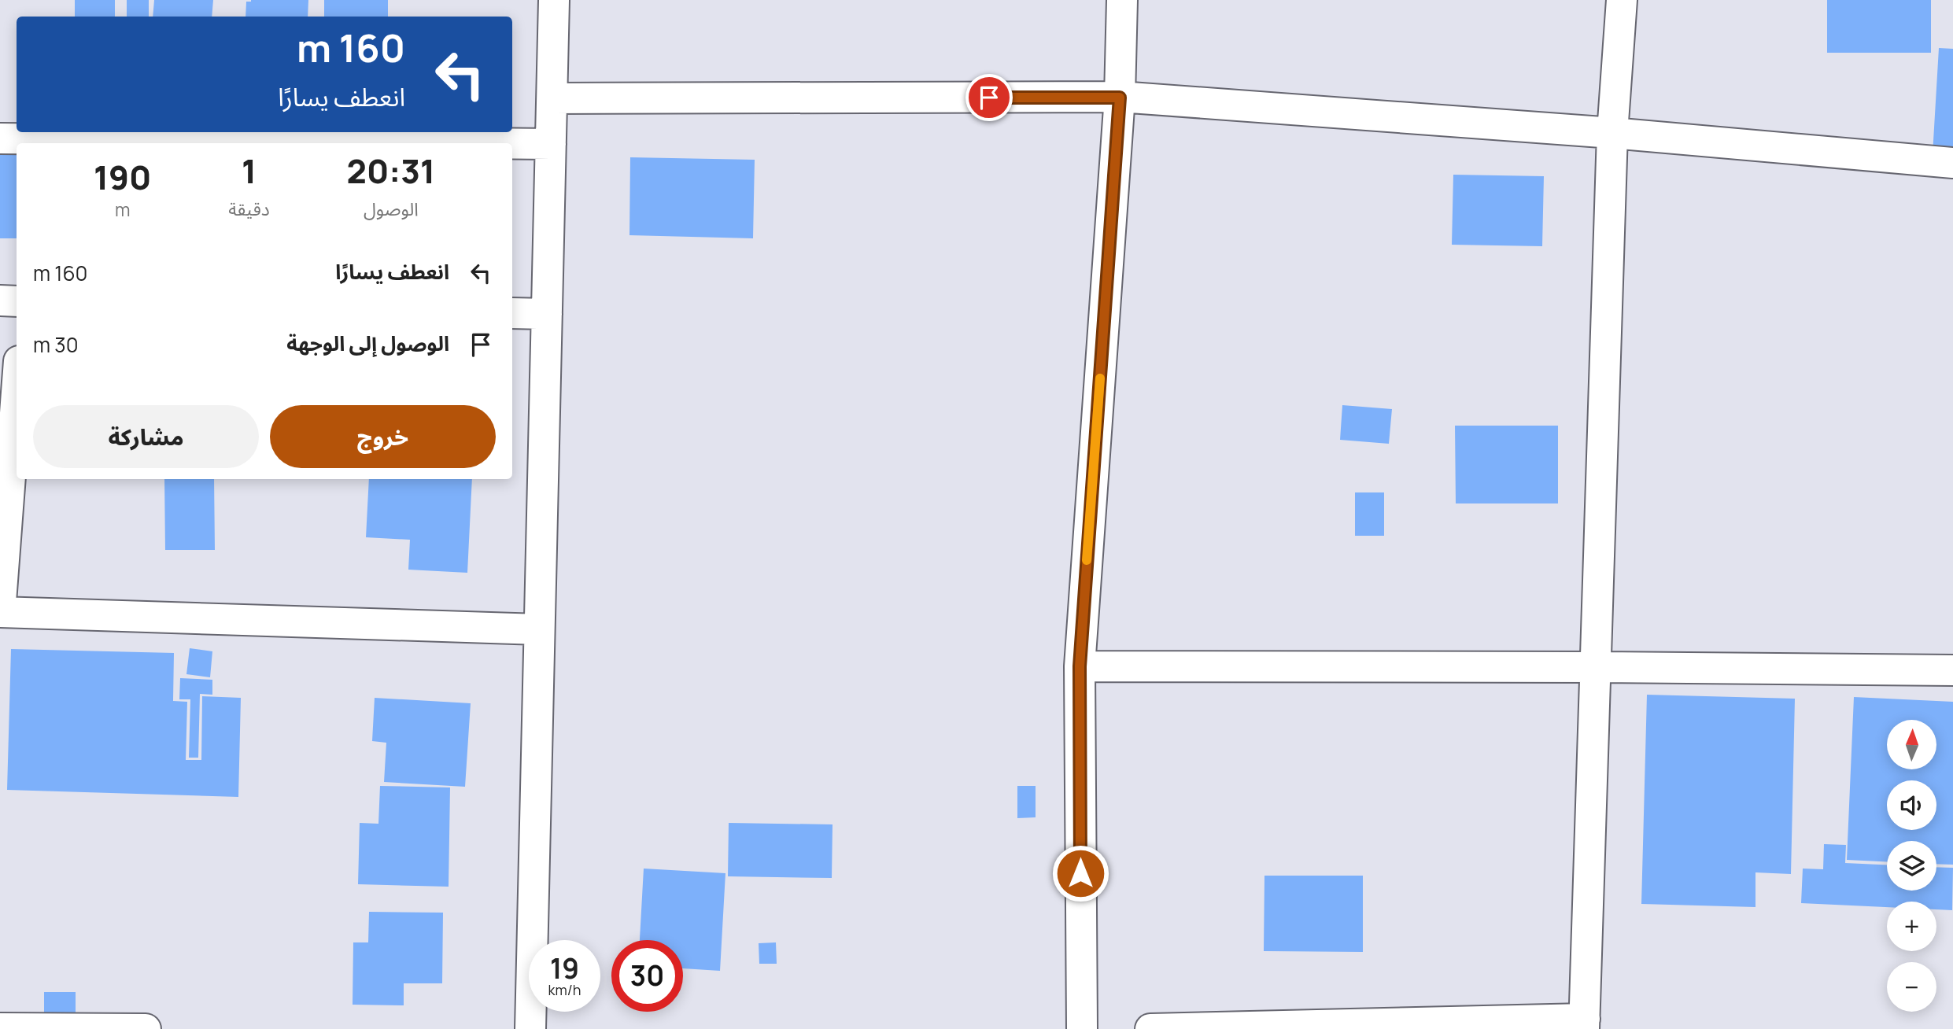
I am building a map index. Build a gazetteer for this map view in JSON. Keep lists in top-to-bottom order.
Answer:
{
  "north": "top",
  "page": {
    "turn": ["160 m", "انعطف يسارًا"],
    "eta": [
      "20:31",
      "الوصول",
      "1",
      "دقيقة",
      "190",
      "m"
    ],
    "list": [
      {
        "name": "انعطف يسارًا",
        "value": "160 m"
      },
      {
        "name": "الوصول إلى الوجهة",
        "value": "30 m"
      }
    ],
    "buttons": ["خروج", "مشاركة"],
    "map_buttons": ["+", "−"],
    "speed": "19 km/h",
    "limit": "30"
  }
}
